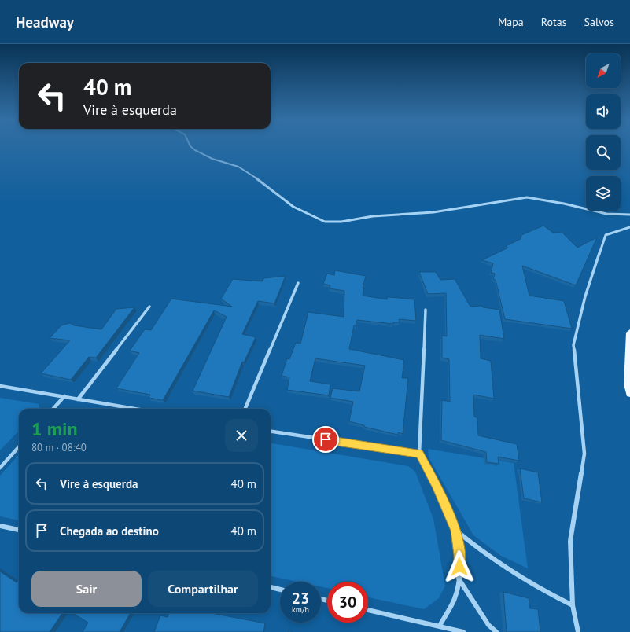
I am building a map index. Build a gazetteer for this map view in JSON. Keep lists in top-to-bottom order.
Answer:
{
  "north": "bottom left",
  "page": {
    "header": "Headway",
    "nav": ["Mapa", "Rotas", "Salvos"],
    "turn": ["40 m", "Vire à esquerda"],
    "heading": ["1 min", "80 m · 08:40"],
    "list": [
      {
        "name": "Vire à esquerda",
        "value": "40 m"
      },
      {
        "name": "Chegada ao destino",
        "value": "40 m"
      }
    ],
    "buttons": ["Sair", "Compartilhar"],
    "speed": "23 km/h",
    "limit": "30"
  }
}
